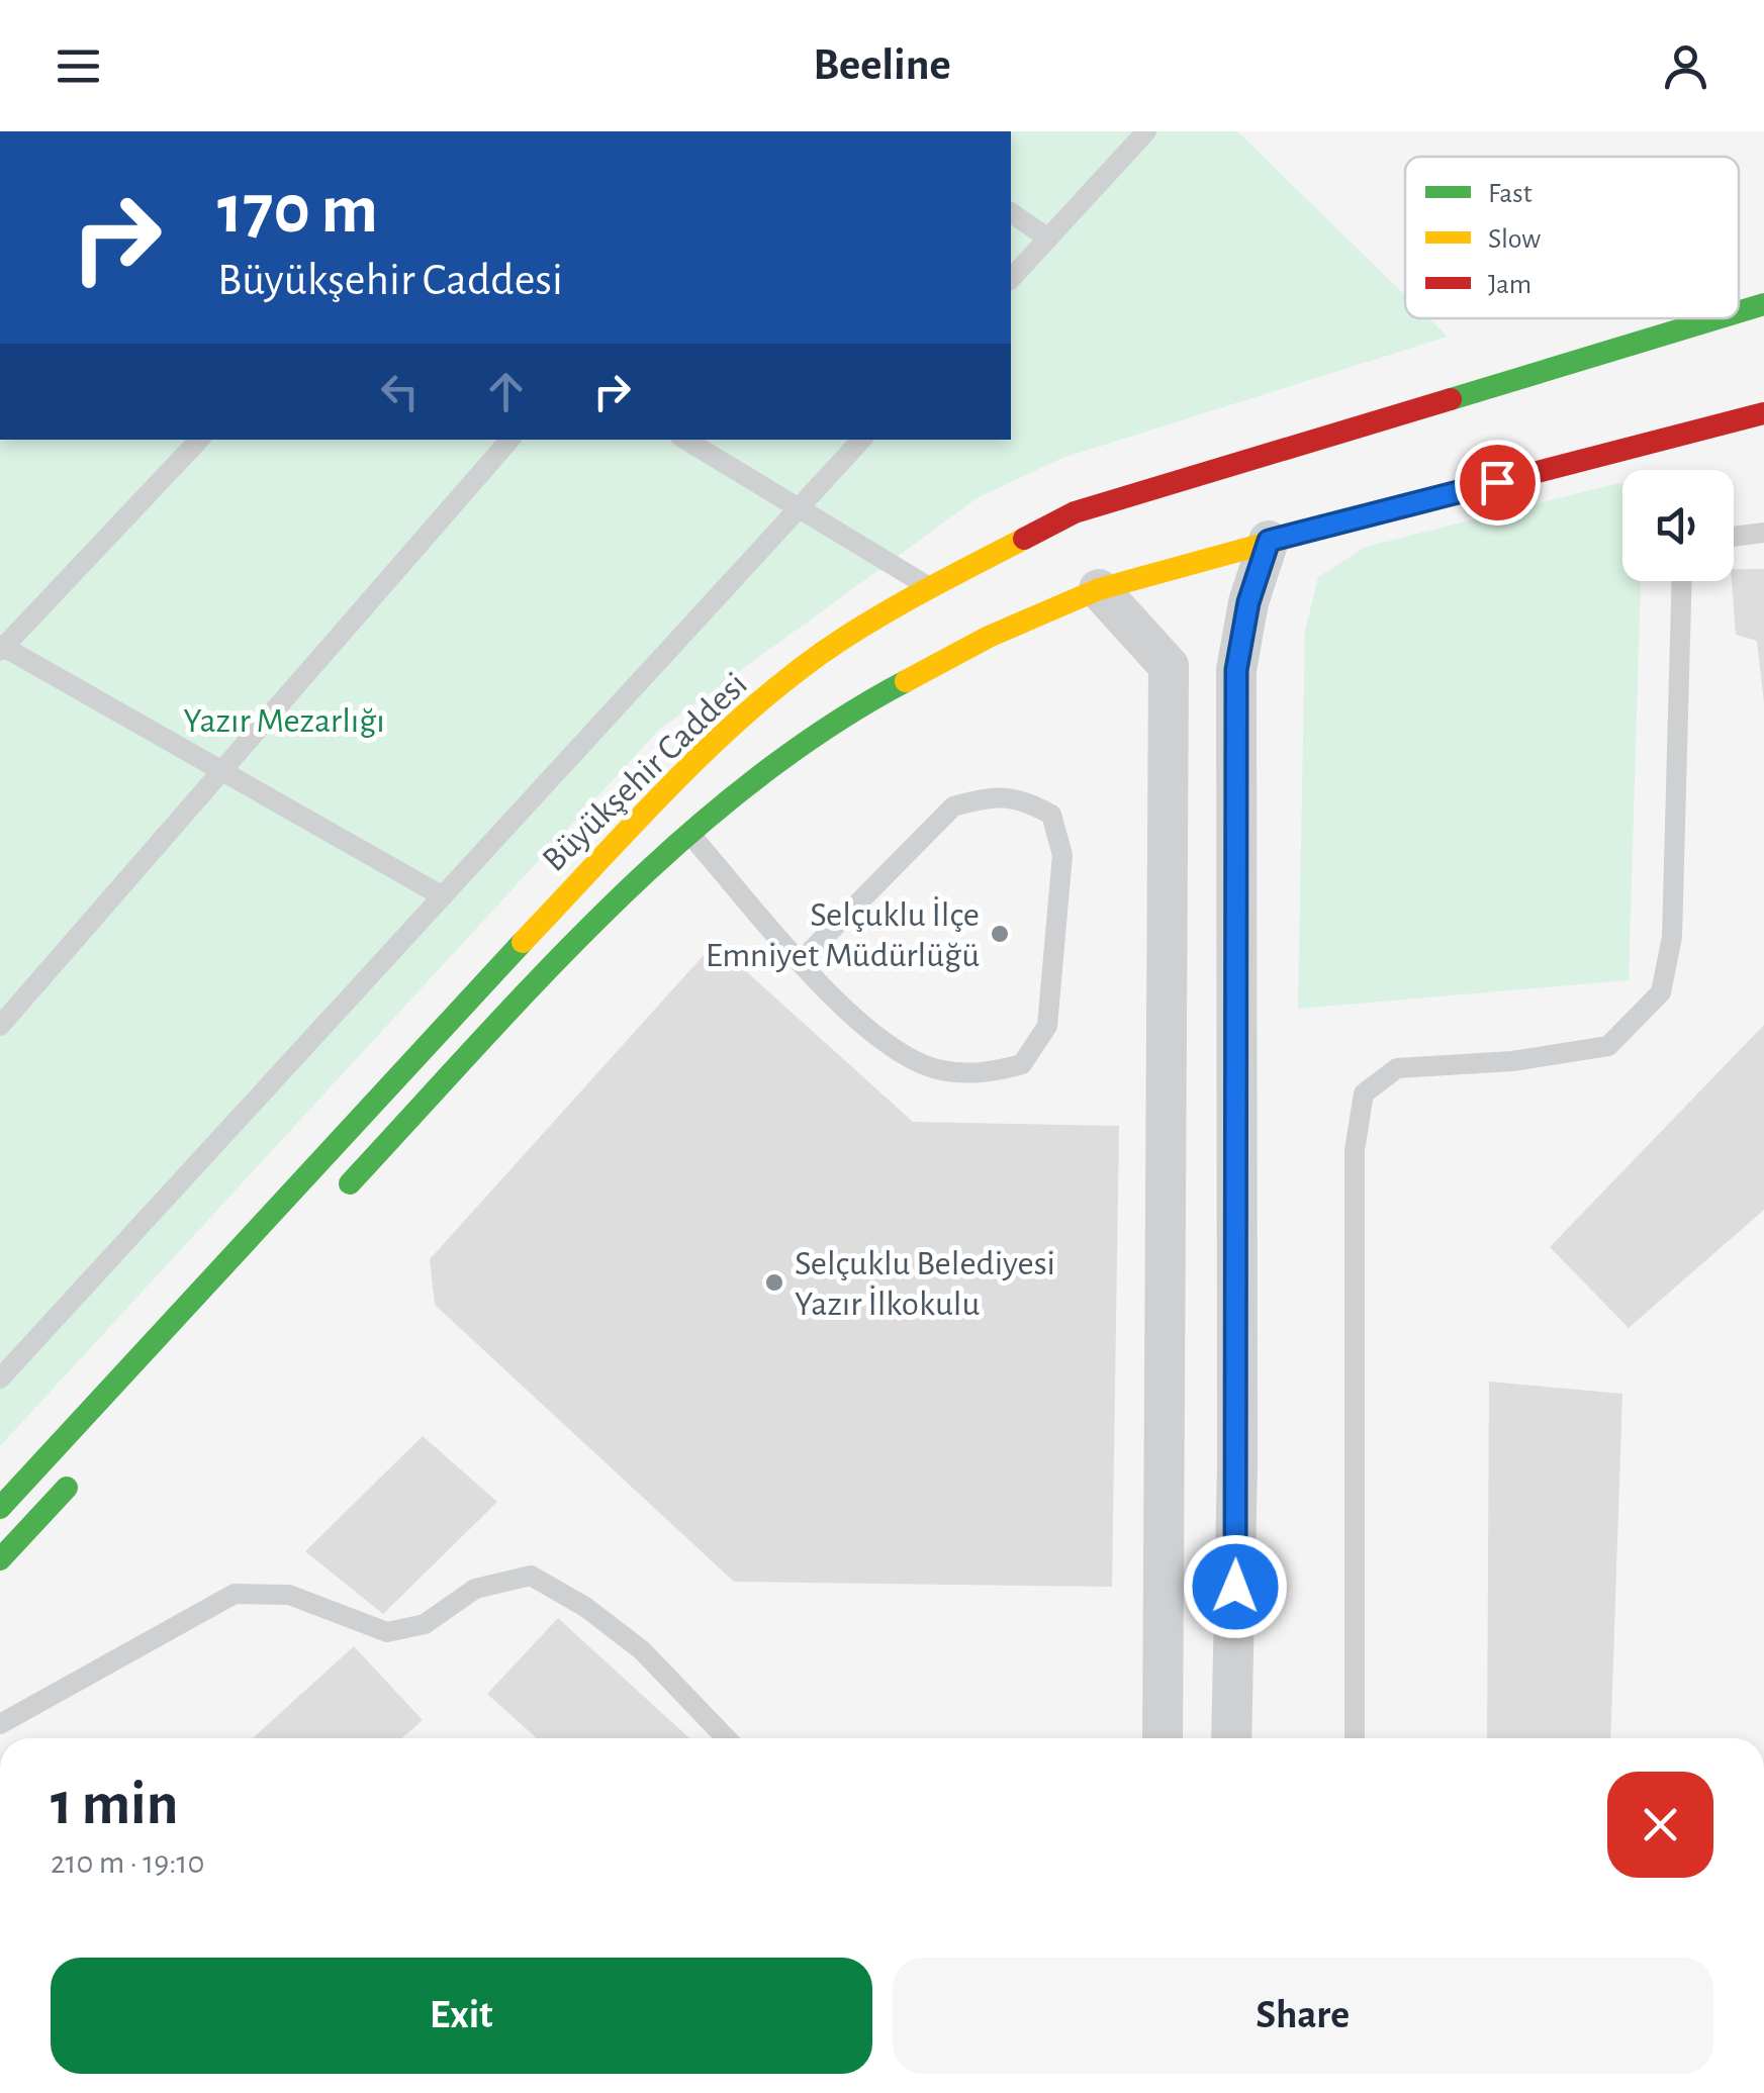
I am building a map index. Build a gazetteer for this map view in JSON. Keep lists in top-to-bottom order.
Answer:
{
  "streets": {
    "street": ["Büyükşehir Caddesi"]
  },
  "parks": ["Yazır Mezarlığı"],
  "places": ["Selçuklu İlçe Emniyet Müdürlüğü", "Selçuklu Belediyesi Yazır İlkokulu"],
  "legend": ["Fast", "Slow", "Jam"],
  "page": {
    "header": "Beeline",
    "turn": ["170 m", "Büyükşehir Caddesi"],
    "heading": ["1 min", "210 m · 19:10"],
    "buttons": ["Exit", "Share"]
  }
}
